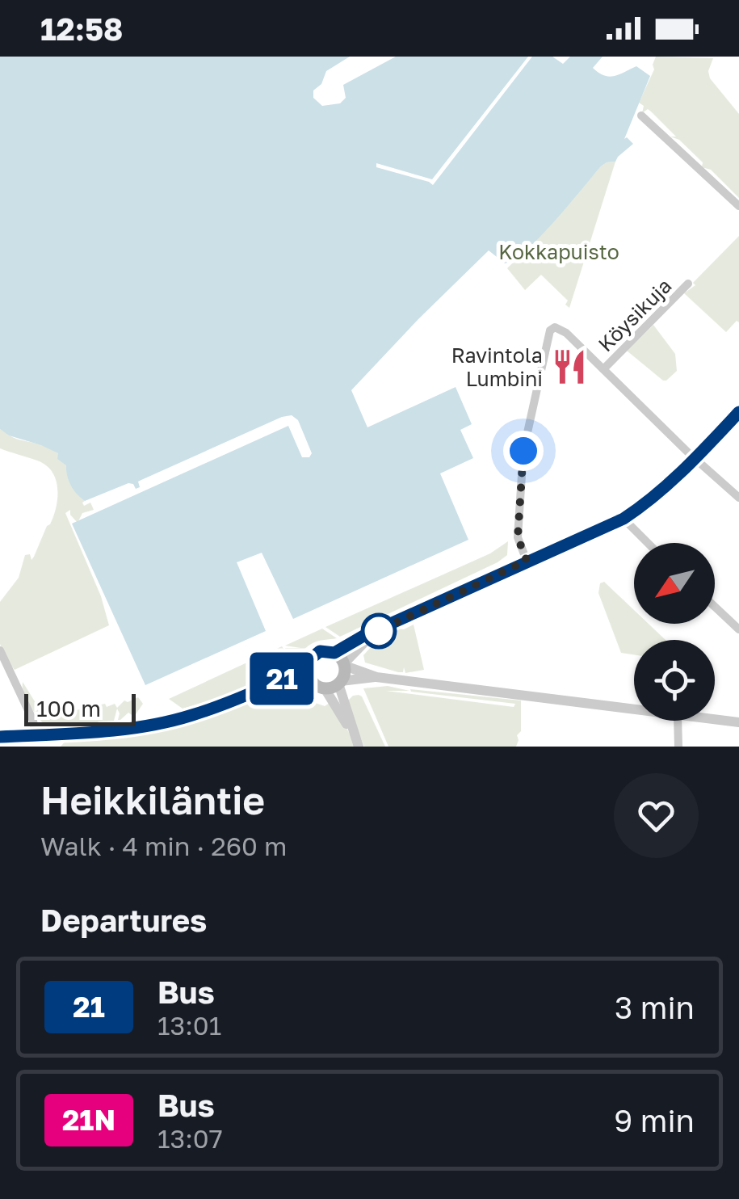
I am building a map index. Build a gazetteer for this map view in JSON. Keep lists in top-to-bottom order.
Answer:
{
  "streets": {
    "street": ["Köysikuja"]
  },
  "parks": ["Kokkapuisto"],
  "places": {
    "restaurant": ["Ravintola Lumbini"]
  },
  "lines": ["bus line 21"],
  "scale_bar": "100 m",
  "north": "bottom left",
  "page": {
    "status": "12:58",
    "on_map": "21",
    "scale": "100 m",
    "heading": [
      ["Heikkiläntie", "Walk · 4 min · 260 m"],
      "Departures"
    ],
    "list": [
      {
        "mark": "21",
        "name": "Bus",
        "note": "13:01",
        "value": "3 min"
      },
      {
        "mark": "21N",
        "name": "Bus",
        "note": "13:07",
        "value": "9 min"
      }
    ]
  }
}
